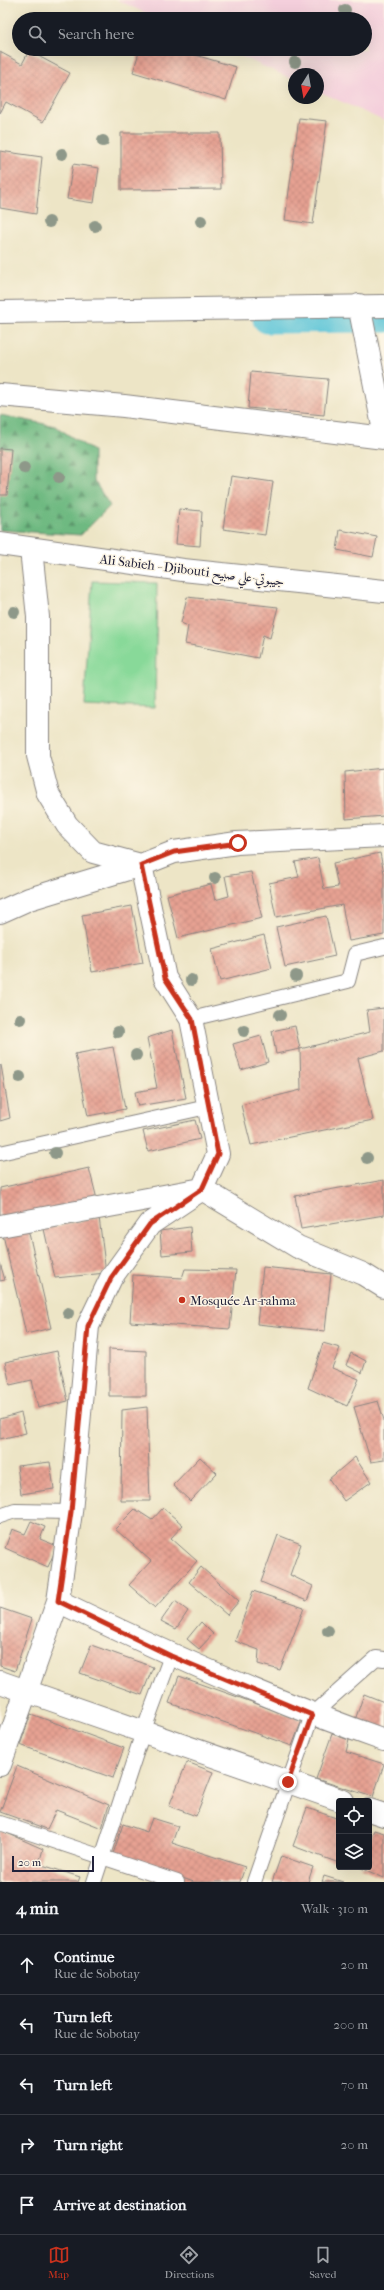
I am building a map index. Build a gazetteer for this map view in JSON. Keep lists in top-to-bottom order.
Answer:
{
  "streets": {
    "street": ["Ali Sabieh - Djibouti جيبوتي-علي صبيح"]
  },
  "places": ["Mosquée Ar-rahma"],
  "scale_bar": "20 m",
  "north": "bottom",
  "page": {
    "search": "Search here",
    "scale": "20 m",
    "heading": ["4 min", "Walk · 310 m"],
    "list": [
      ["Continue", "Rue de Sobotay", "20 m"],
      ["Turn left", "Rue de Sobotay", "200 m"],
      ["Turn left", "70 m"],
      ["Turn right", "20 m"],
      "Arrive at destination"
    ],
    "nav": ["Map", "Directions", "Saved"]
  }
}
